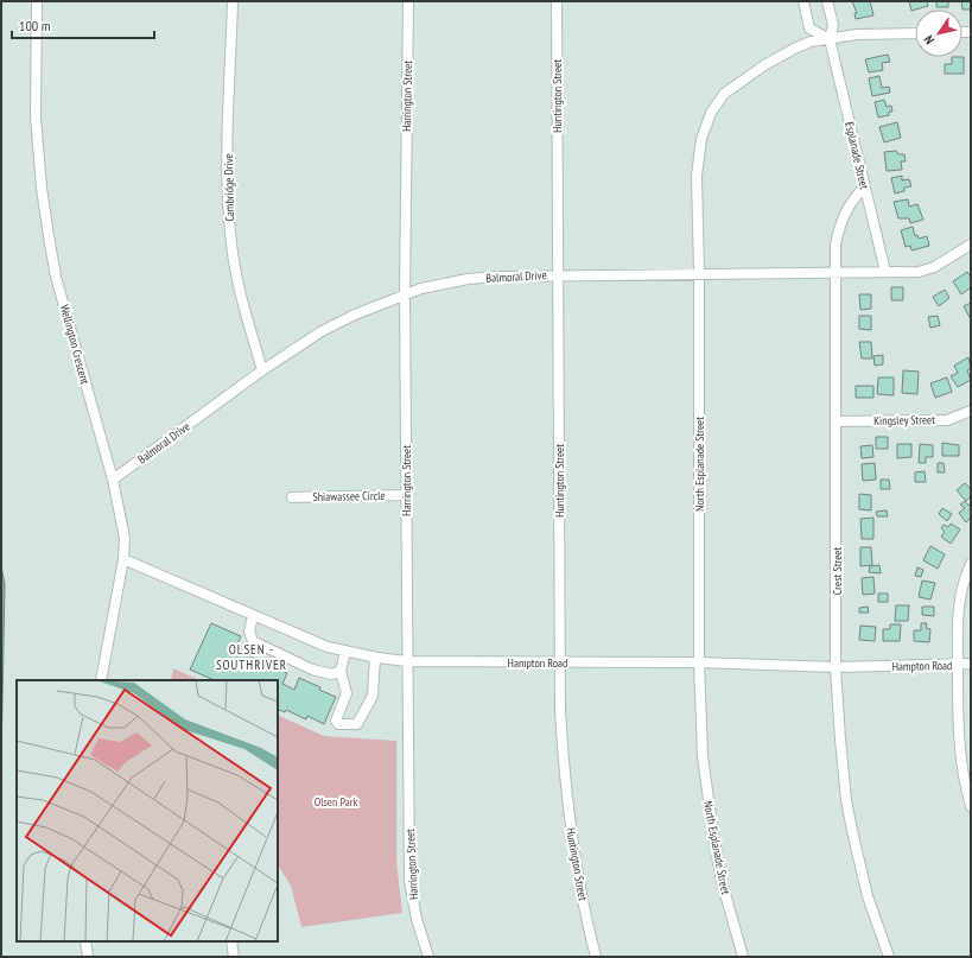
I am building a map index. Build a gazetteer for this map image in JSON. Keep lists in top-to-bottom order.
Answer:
{
  "streets": {
    "street": [
      "Harrington Street",
      "Huntington Street",
      "Esplanade Street",
      "Cambridge Drive",
      "Balmoral Drive",
      "Wellington Crescent",
      "Kingsley Street",
      "North Esplanade Street",
      "Shiawassee Circle",
      "Crest Street",
      "Hampton Road"
    ]
  },
  "crossings": [
    ["Harrington Street", "Balmoral Drive"],
    ["Harrington Street", "Shiawassee Circle"],
    ["Harrington Street", "Hampton Road"],
    ["Huntington Street", "Balmoral Drive"],
    ["Huntington Street", "Hampton Road"],
    ["Esplanade Street", "Balmoral Drive"],
    ["Esplanade Street", "North Esplanade Street"],
    ["Esplanade Street", "Crest Street"],
    ["Cambridge Drive", "Balmoral Drive"],
    ["Balmoral Drive", "Wellington Crescent"],
    ["Balmoral Drive", "North Esplanade Street"],
    ["Balmoral Drive", "Crest Street"],
    ["Wellington Crescent", "Hampton Road"],
    ["Kingsley Street", "Crest Street"],
    ["North Esplanade Street", "Hampton Road"],
    ["Crest Street", "Hampton Road"]
  ],
  "districts": ["OLSEN - SOUTHRIVER"],
  "parks": ["Olsen Park"],
  "scale_bar": "100 m",
  "north": "bottom left"
}
